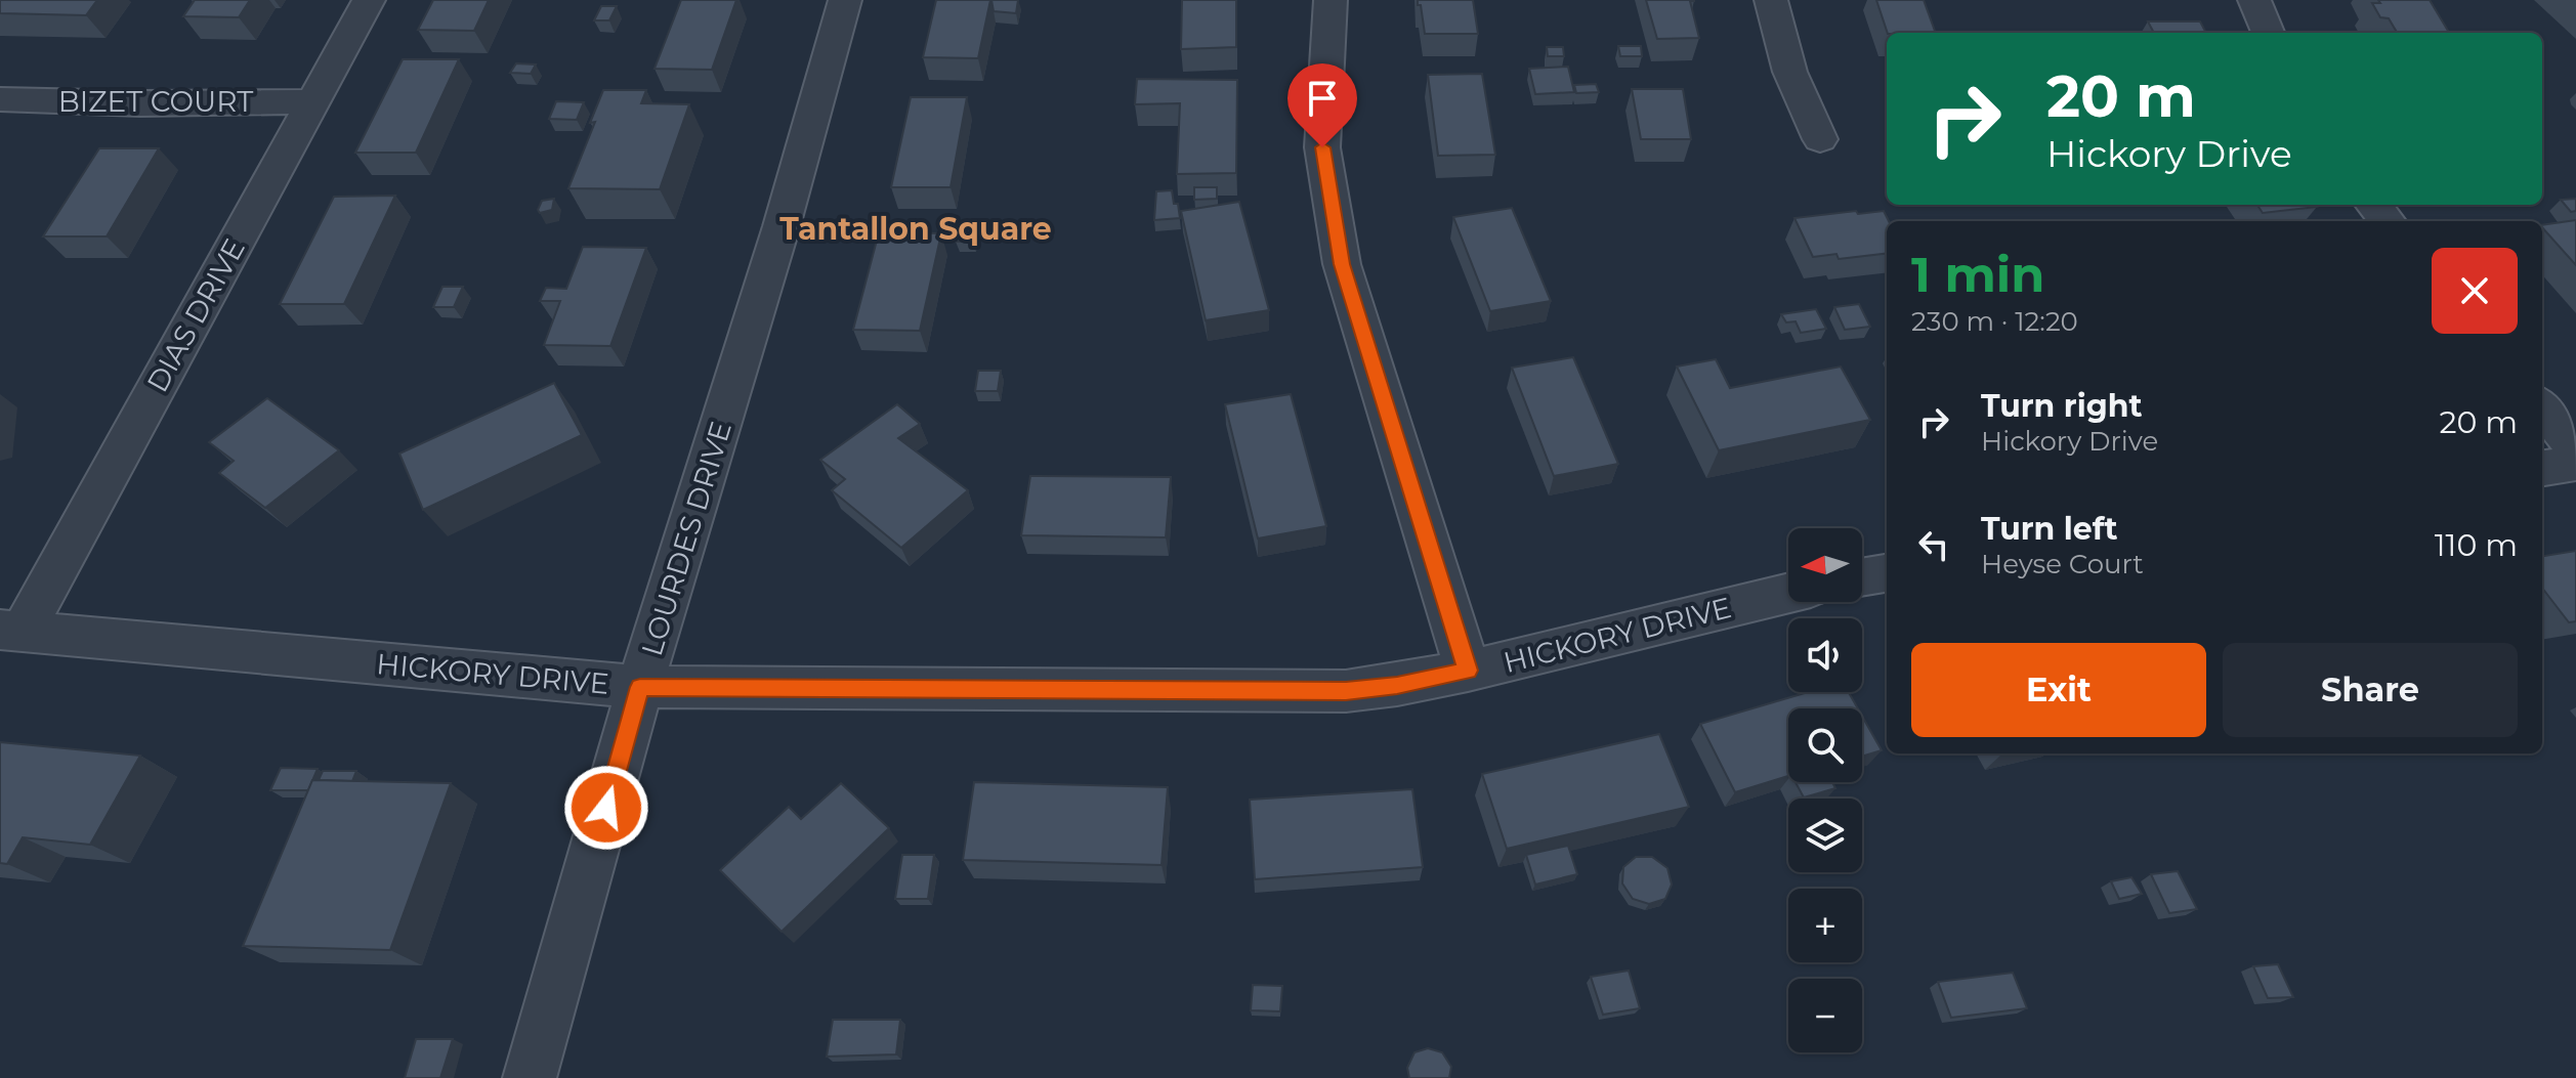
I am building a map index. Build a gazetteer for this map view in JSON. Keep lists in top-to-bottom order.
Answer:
{
  "streets": {
    "street": [
      "BIZET COURT",
      "DIAS DRIVE",
      "LOURDES DRIVE",
      "HICKORY DRIVE"
    ]
  },
  "crossings": [
    ["BIZET COURT", "DIAS DRIVE"],
    ["DIAS DRIVE", "HICKORY DRIVE"],
    ["LOURDES DRIVE", "HICKORY DRIVE"]
  ],
  "districts": ["Tantallon Square"],
  "north": "left",
  "page": {
    "turn": ["20 m", "Hickory Drive"],
    "heading": ["1 min", "230 m · 12:20"],
    "list": [
      {
        "name": "Turn right",
        "note": "Hickory Drive",
        "value": "20 m"
      },
      {
        "name": "Turn left",
        "note": "Heyse Court",
        "value": "110 m"
      }
    ],
    "map_buttons": ["+", "−"],
    "buttons": ["Exit", "Share"]
  }
}
